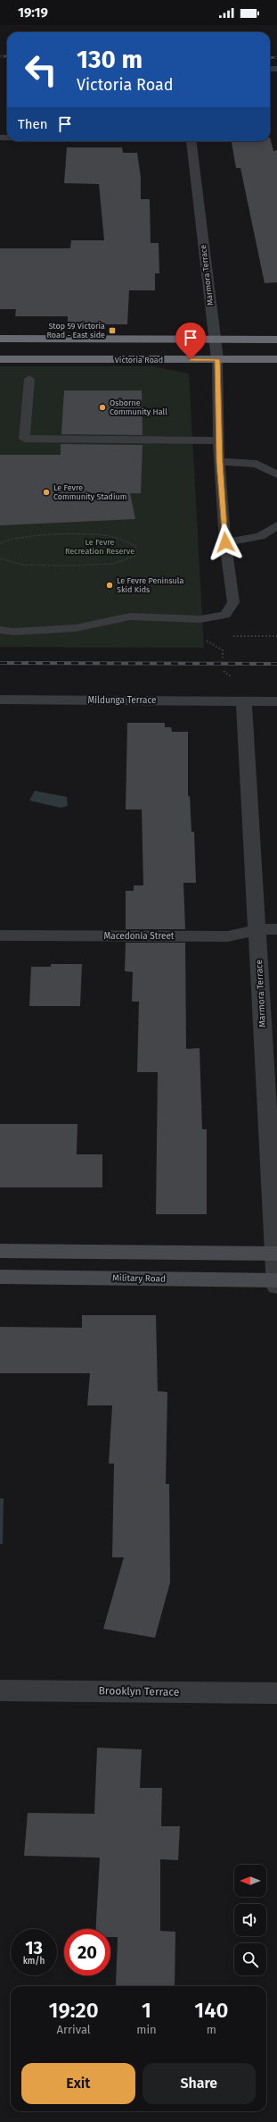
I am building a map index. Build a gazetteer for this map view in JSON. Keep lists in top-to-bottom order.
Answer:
{
  "streets": {
    "highway": ["Victoria Road"],
    "street": [
      "Marmora Terrace",
      "Mildunga Terrace",
      "Macedonia Street",
      "Military Road",
      "Brooklyn Terrace"
    ]
  },
  "crossings": [
    ["Marmora Terrace", "Victoria Road"],
    ["Marmora Terrace", "Mildunga Terrace"],
    ["Marmora Terrace", "Macedonia Street"],
    ["Marmora Terrace", "Military Road"]
  ],
  "parks": ["Le Fevre Recreation Reserve"],
  "places": {
    "transit": ["Stop 59 Victoria Road - East side"],
    "other": ["Osborne Community Hall", "Le Fevre Community Stadium", "Le Fevre Peninsula Skid Kids"]
  },
  "north": "left",
  "page": {
    "status": "19:19",
    "turn": ["130 m", "Victoria Road"],
    "then": "Then",
    "speed": "13 km/h",
    "limit": "20",
    "eta": [
      "19:20",
      "Arrival",
      "1",
      "min",
      "140",
      "m"
    ],
    "buttons": ["Exit", "Share"]
  }
}
